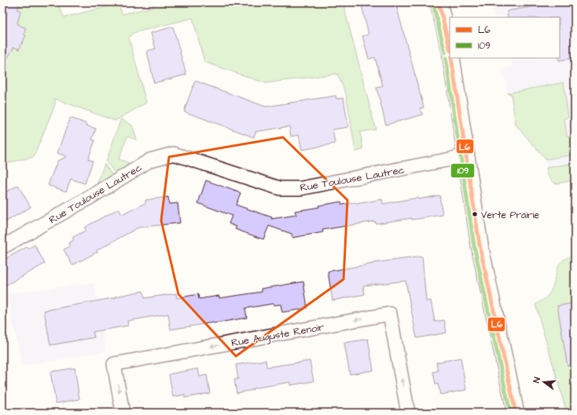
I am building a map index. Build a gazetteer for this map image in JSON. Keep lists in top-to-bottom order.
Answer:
{
  "streets": {
    "street": ["Rue Toulouse Lautrec", "Rue Auguste Renoir"]
  },
  "places": ["Verte Prairie"],
  "lines": ["transit line L6", "transit line 109"],
  "legend": ["L6", "109"],
  "north": "left"
}
